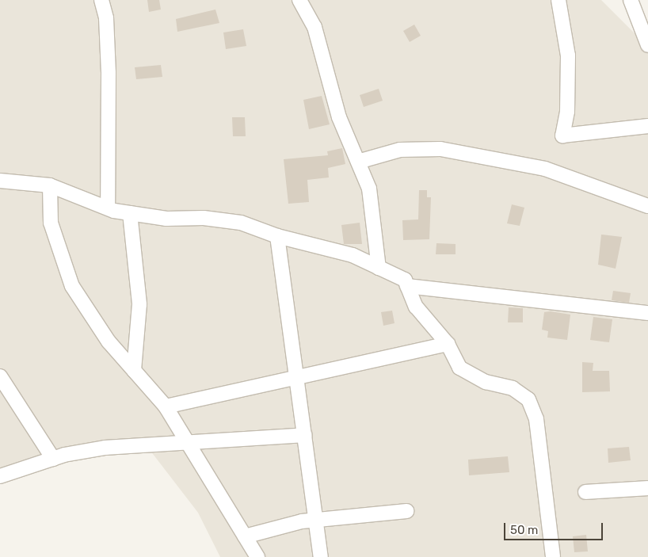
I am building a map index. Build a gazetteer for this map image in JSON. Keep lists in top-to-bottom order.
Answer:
{
  "scale_bar": "50 m"
}
